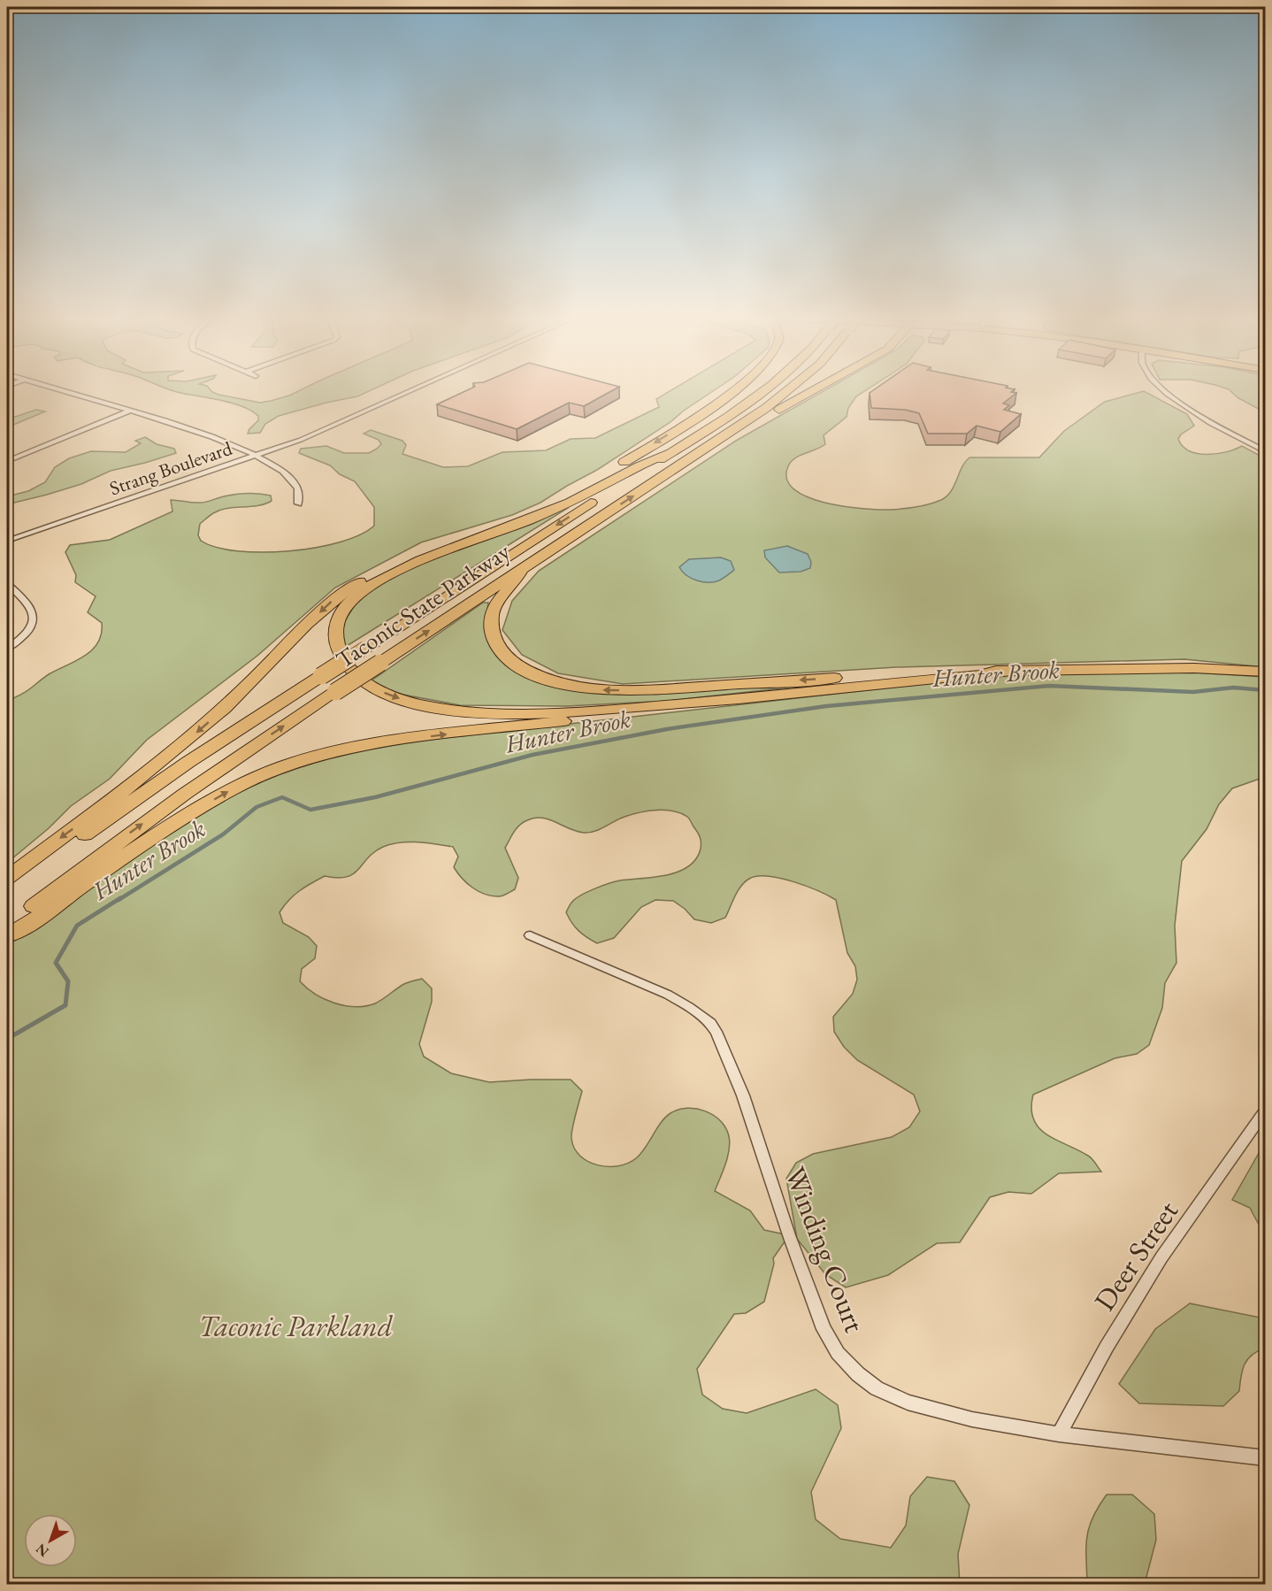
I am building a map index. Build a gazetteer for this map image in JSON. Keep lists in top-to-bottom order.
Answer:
{
  "streets": {
    "highway": ["Taconic State Parkway"],
    "street": ["Strang Boulevard", "Winding Court", "Deer Street"]
  },
  "crossings": [
    ["Winding Court", "Deer Street"]
  ],
  "water": ["Hunter Brook"],
  "parks": ["Taconic Parkland"],
  "north": "bottom left"
}
